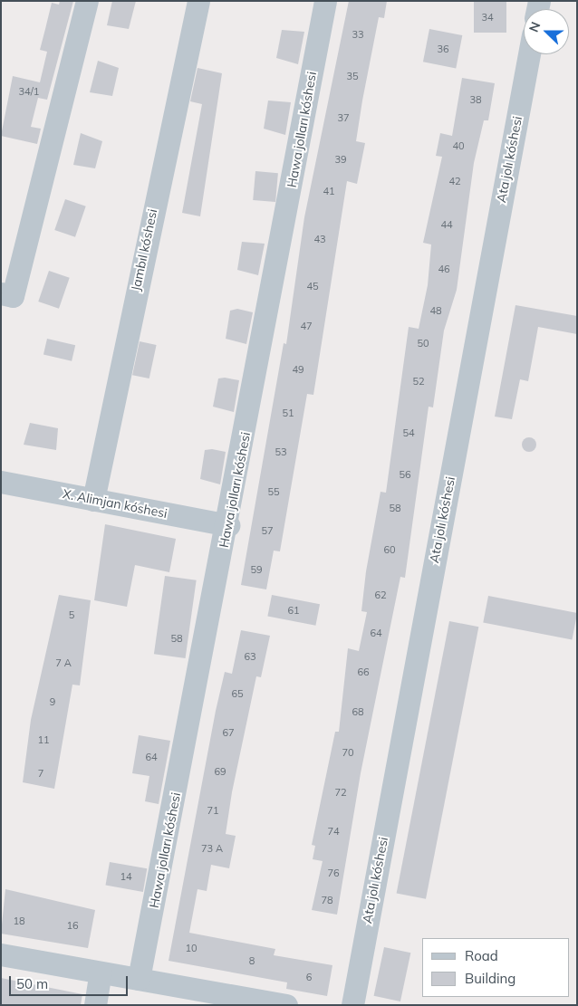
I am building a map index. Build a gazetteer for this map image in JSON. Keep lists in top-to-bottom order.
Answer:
{
  "streets": {
    "street": [
      "Hawa jolları kóshesi",
      "Ata jolı kóshesi",
      "Jambıl kóshesi",
      "X. Alimjan kóshesi"
    ]
  },
  "crossings": [
    ["Hawa jolları kóshesi", "X. Alimjan kóshesi"],
    ["Jambıl kóshesi", "X. Alimjan kóshesi"]
  ],
  "house_numbers": [
    "34",
    "33",
    "36",
    "35",
    "34/1",
    "38",
    "37",
    "40",
    "39",
    "42",
    "41",
    "44",
    "43",
    "46",
    "45",
    "48",
    "47",
    "50",
    "49",
    "52",
    "51",
    "54",
    "53",
    "56",
    "55",
    "58",
    "57",
    "60",
    "59",
    "62",
    "61",
    "5",
    "64",
    "58",
    "63",
    "7 А",
    "66",
    "65",
    "9",
    "68",
    "67",
    "11",
    "70",
    "64",
    "69",
    "7",
    "72",
    "71",
    "74",
    "73 А",
    "76",
    "14",
    "78",
    "18",
    "16",
    "10",
    "8",
    "6"
  ],
  "legend": ["Road", "Building"],
  "scale_bar": "50 m",
  "north": "left"
}
